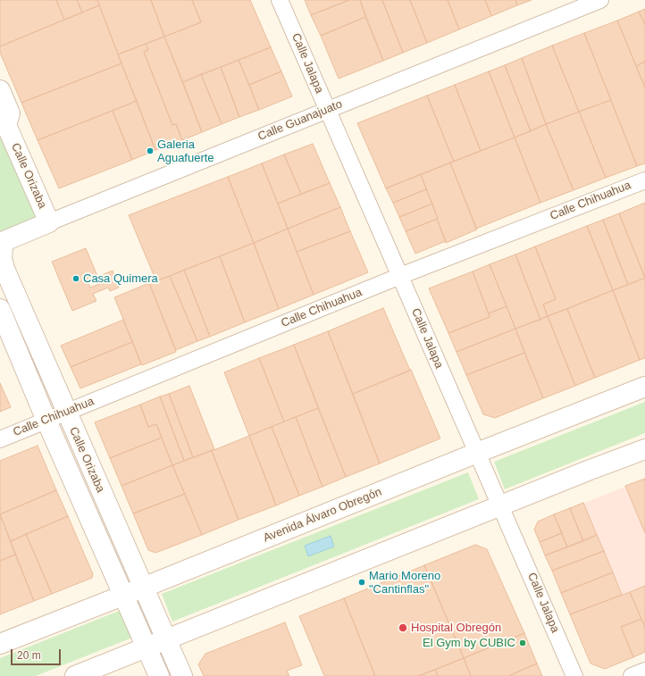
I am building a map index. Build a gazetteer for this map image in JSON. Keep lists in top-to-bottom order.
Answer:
{
  "streets": {
    "main road": ["Calle Guanajuato", "Calle Orizaba", "Avenida Álvaro Obregón"],
    "street": ["Calle Jalapa", "Calle Chihuahua"]
  },
  "crossings": [
    ["Calle Jalapa", "Calle Guanajuato"],
    ["Calle Jalapa", "Calle Chihuahua"],
    ["Calle Jalapa", "Avenida Álvaro Obregón"],
    ["Calle Guanajuato", "Calle Orizaba"],
    ["Calle Orizaba", "Calle Chihuahua"],
    ["Calle Orizaba", "Avenida Álvaro Obregón"]
  ],
  "places": [
    "Galeria Aguafuerte",
    "Casa Quimera",
    "Mario Moreno \"Cantinflas\"",
    "Hospital Obregón",
    "El Gym by CUBIC"
  ],
  "scale_bar": "20 m"
}
